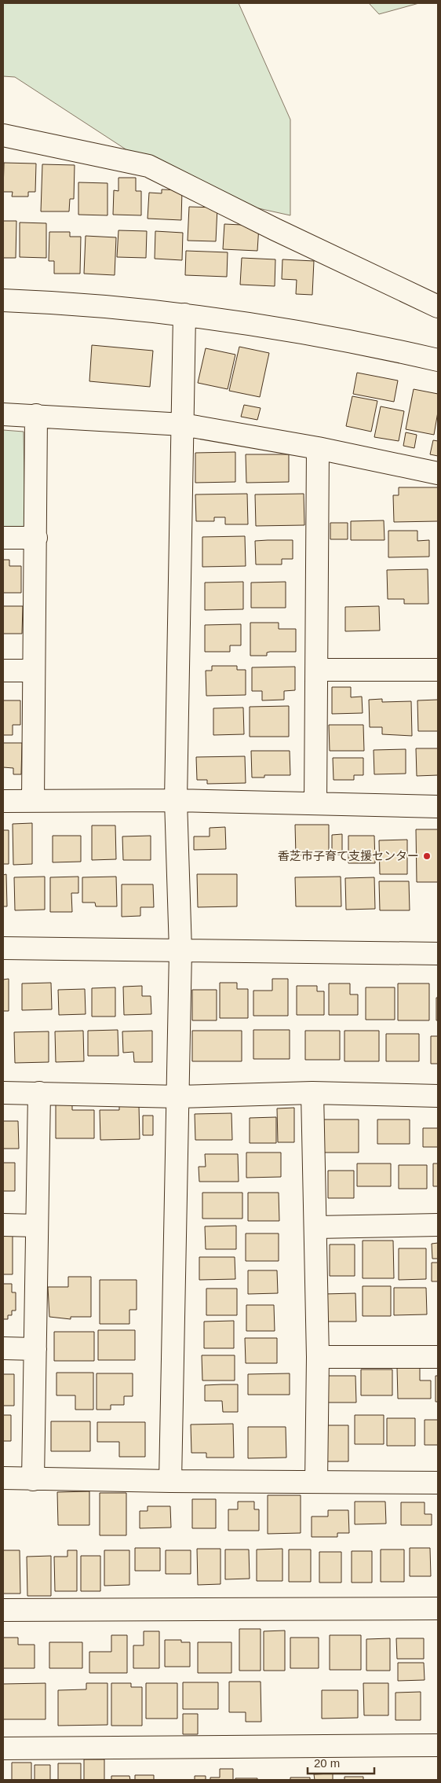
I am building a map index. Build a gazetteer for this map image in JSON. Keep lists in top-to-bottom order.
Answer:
{
  "places": ["香芝市子育て支援センター"],
  "scale_bar": "20 m"
}
